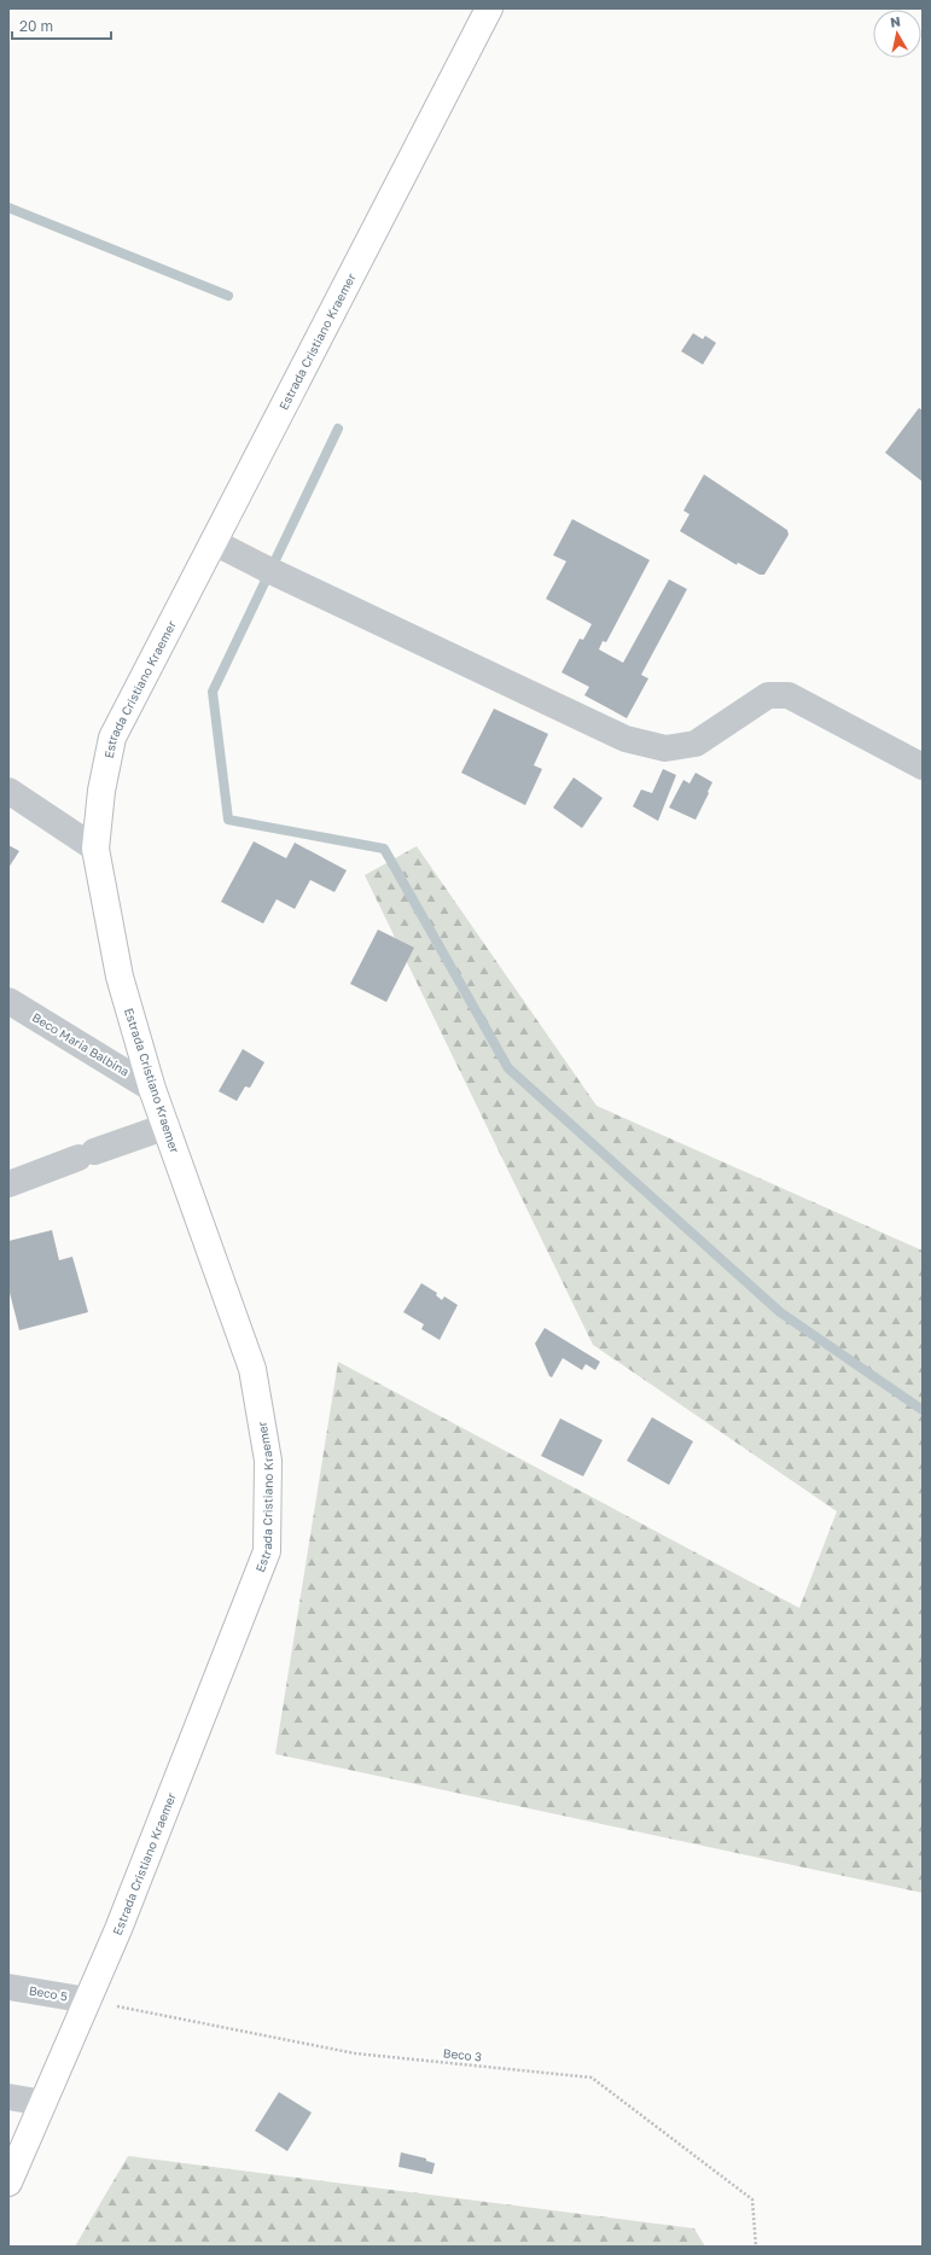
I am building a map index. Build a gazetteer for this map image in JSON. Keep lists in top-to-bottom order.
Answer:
{
  "streets": {
    "main road": ["Estrada Cristiano Kraemer"],
    "street": ["Beco Maria Balbina", "Beco 5"],
    "path": ["Beco 3"]
  },
  "crossings": [
    ["Estrada Cristiano Kraemer", "Beco Maria Balbina"],
    ["Estrada Cristiano Kraemer", "Beco 5"],
    ["Estrada Cristiano Kraemer", "Beco 3"],
    ["Beco 5", "Beco 3"]
  ],
  "scale_bar": "20 m",
  "north": "top"
}
